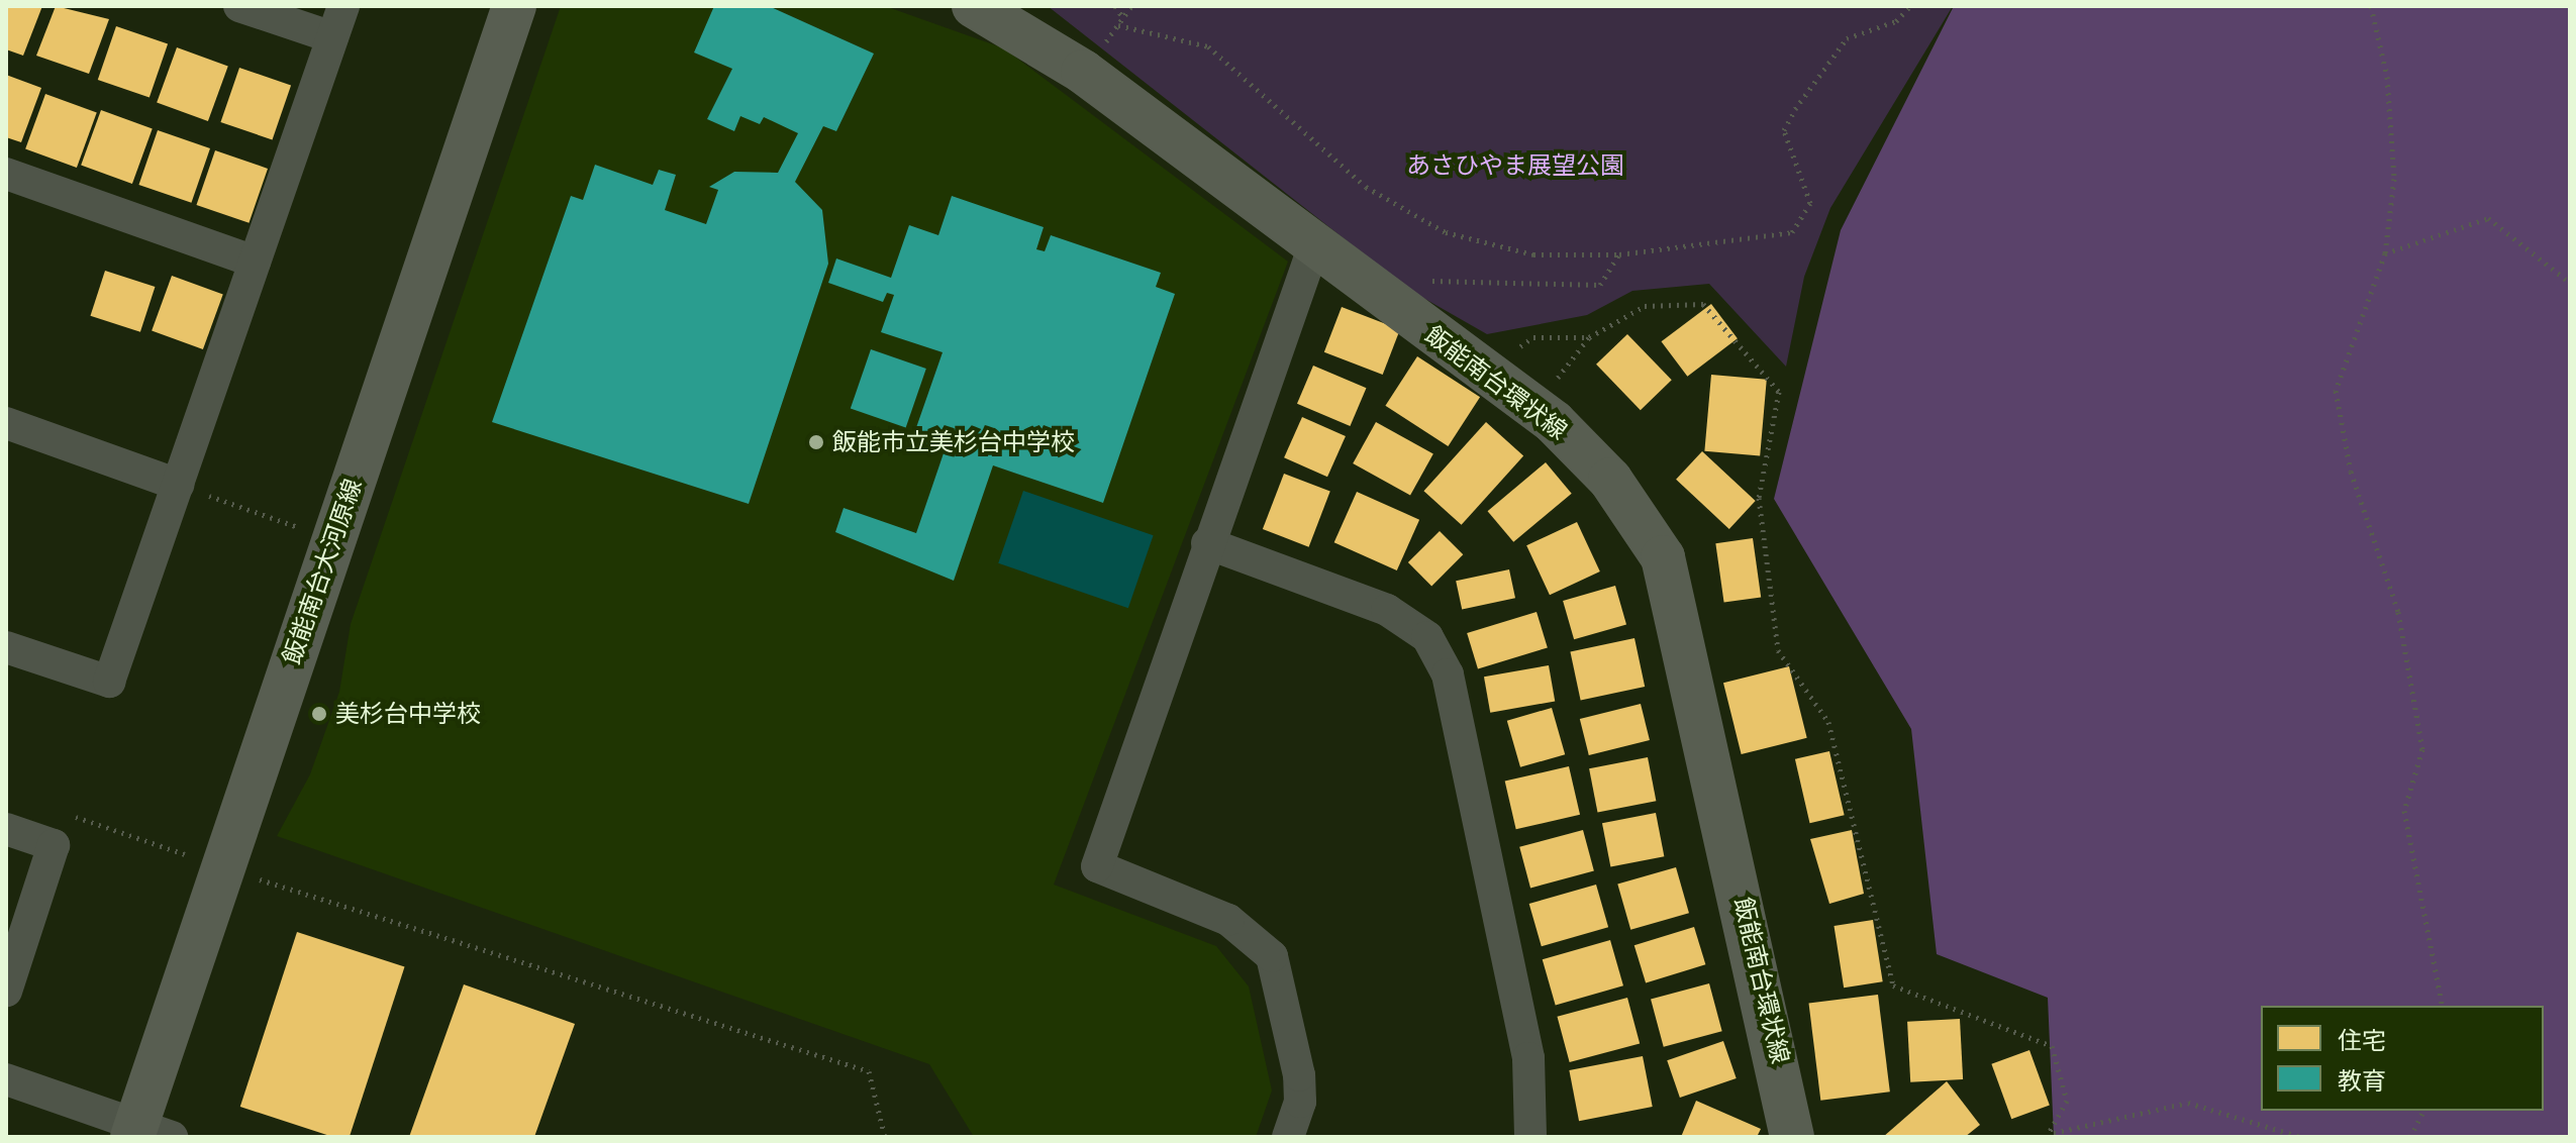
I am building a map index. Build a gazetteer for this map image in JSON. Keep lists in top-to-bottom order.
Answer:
{
  "streets": {
    "street": ["飯能南台環状線", "飯能南台大河原線"]
  },
  "parks": ["あさひやま展望公園"],
  "places": ["飯能市立美杉台中学校", "美杉台中学校"],
  "legend": ["住宅", "教育"]
}
